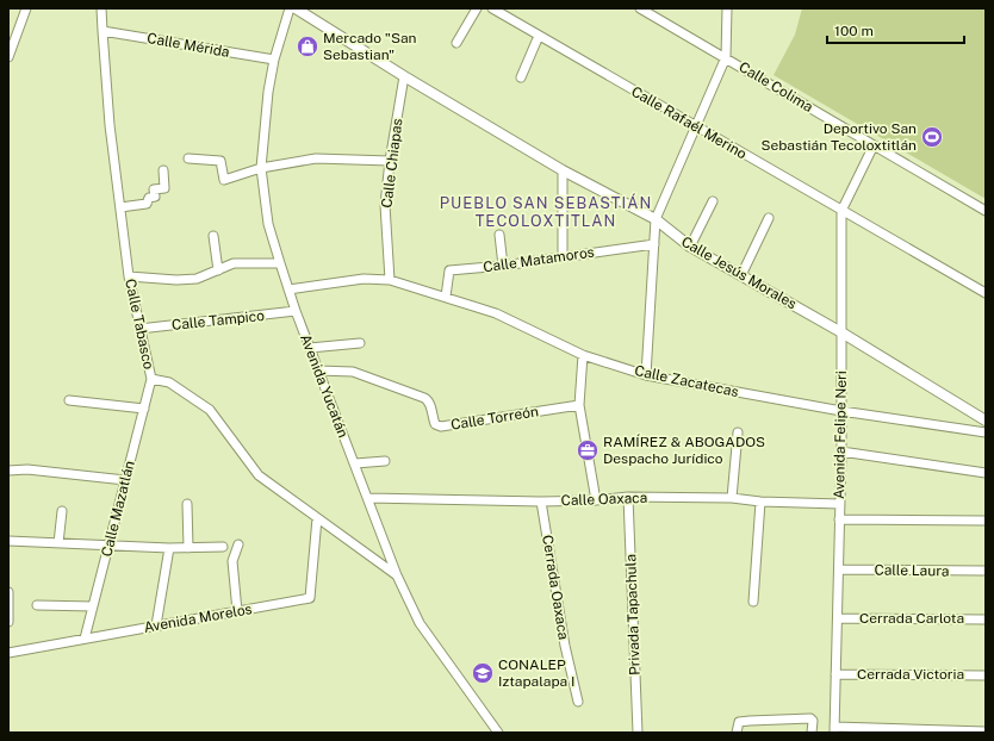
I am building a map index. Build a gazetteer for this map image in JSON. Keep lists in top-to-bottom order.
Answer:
{
  "streets": {
    "street": [
      "Calle Mérida",
      "Calle Colima",
      "Calle Rafaél Merino",
      "Calle Chiapas",
      "Calle Matamoros",
      "Calle Jesús Morales",
      "Calle Tampico",
      "Calle Tabasco",
      "Calle Zacatecas",
      "Avenida Yucatán",
      "Calle Torreón",
      "Avenida Felipe Neri",
      "Calle Oaxaca",
      "Calle Mazatlán",
      "Calle Laura",
      "Cerrada Oaxaca",
      "Privada Tapachula",
      "Avenida Morelos",
      "Cerrada Carlota",
      "Cerrada Victoria"
    ]
  },
  "crossings": [
    ["Calle Mérida", "Calle Tabasco"],
    ["Calle Mérida", "Avenida Yucatán"],
    ["Calle Colima", "Avenida Felipe Neri"],
    ["Calle Rafaél Merino", "Avenida Felipe Neri"],
    ["Calle Chiapas", "Calle Jesús Morales"],
    ["Calle Chiapas", "Calle Zacatecas"],
    ["Calle Matamoros", "Calle Zacatecas"],
    ["Calle Jesús Morales", "Avenida Felipe Neri"],
    ["Calle Tampico", "Calle Tabasco"],
    ["Calle Tampico", "Avenida Yucatán"],
    ["Calle Tabasco", "Avenida Yucatán"],
    ["Calle Tabasco", "Calle Mazatlán"],
    ["Calle Tabasco", "Avenida Morelos"],
    ["Calle Zacatecas", "Avenida Yucatán"],
    ["Calle Zacatecas", "Avenida Felipe Neri"],
    ["Avenida Yucatán", "Calle Torreón"],
    ["Avenida Yucatán", "Calle Oaxaca"],
    ["Avenida Felipe Neri", "Calle Oaxaca"],
    ["Avenida Felipe Neri", "Calle Laura"],
    ["Avenida Felipe Neri", "Cerrada Carlota"],
    ["Avenida Felipe Neri", "Cerrada Victoria"],
    ["Calle Oaxaca", "Cerrada Oaxaca"],
    ["Calle Oaxaca", "Privada Tapachula"],
    ["Calle Mazatlán", "Avenida Morelos"]
  ],
  "districts": ["PUEBLO SAN SEBASTIÁN TECOLOXTITLAN"],
  "places": {
    "shop": ["Mercado \"San Sebastian\""],
    "sports": ["Deportivo San Sebastián Tecoloxtitlán"],
    "office": ["RAMÍREZ & ABOGADOS Despacho Jurídico"],
    "school or university": ["CONALEP Iztapalapa I"]
  },
  "scale_bar": "100 m"
}
